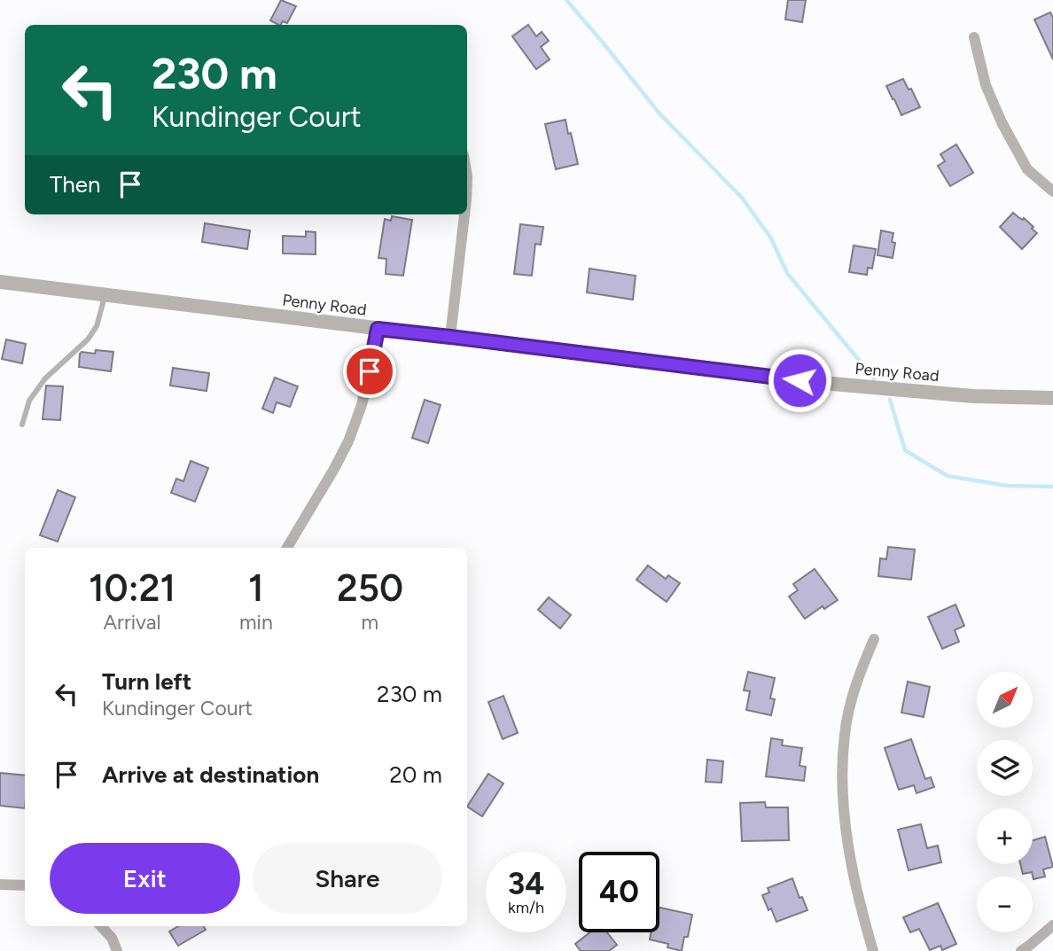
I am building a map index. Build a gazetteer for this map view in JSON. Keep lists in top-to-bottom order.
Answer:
{
  "streets": {
    "street": ["Penny Road"]
  },
  "north": "top right",
  "page": {
    "turn": ["230 m", "Kundinger Court"],
    "then": "Then",
    "eta": [
      "10:21",
      "Arrival",
      "1",
      "min",
      "250",
      "m"
    ],
    "list": [
      {
        "name": "Turn left",
        "note": "Kundinger Court",
        "value": "230 m"
      },
      {
        "name": "Arrive at destination",
        "value": "20 m"
      }
    ],
    "map_buttons": ["+", "−"],
    "buttons": ["Exit", "Share"],
    "speed": "34 km/h",
    "limit": "40"
  }
}
